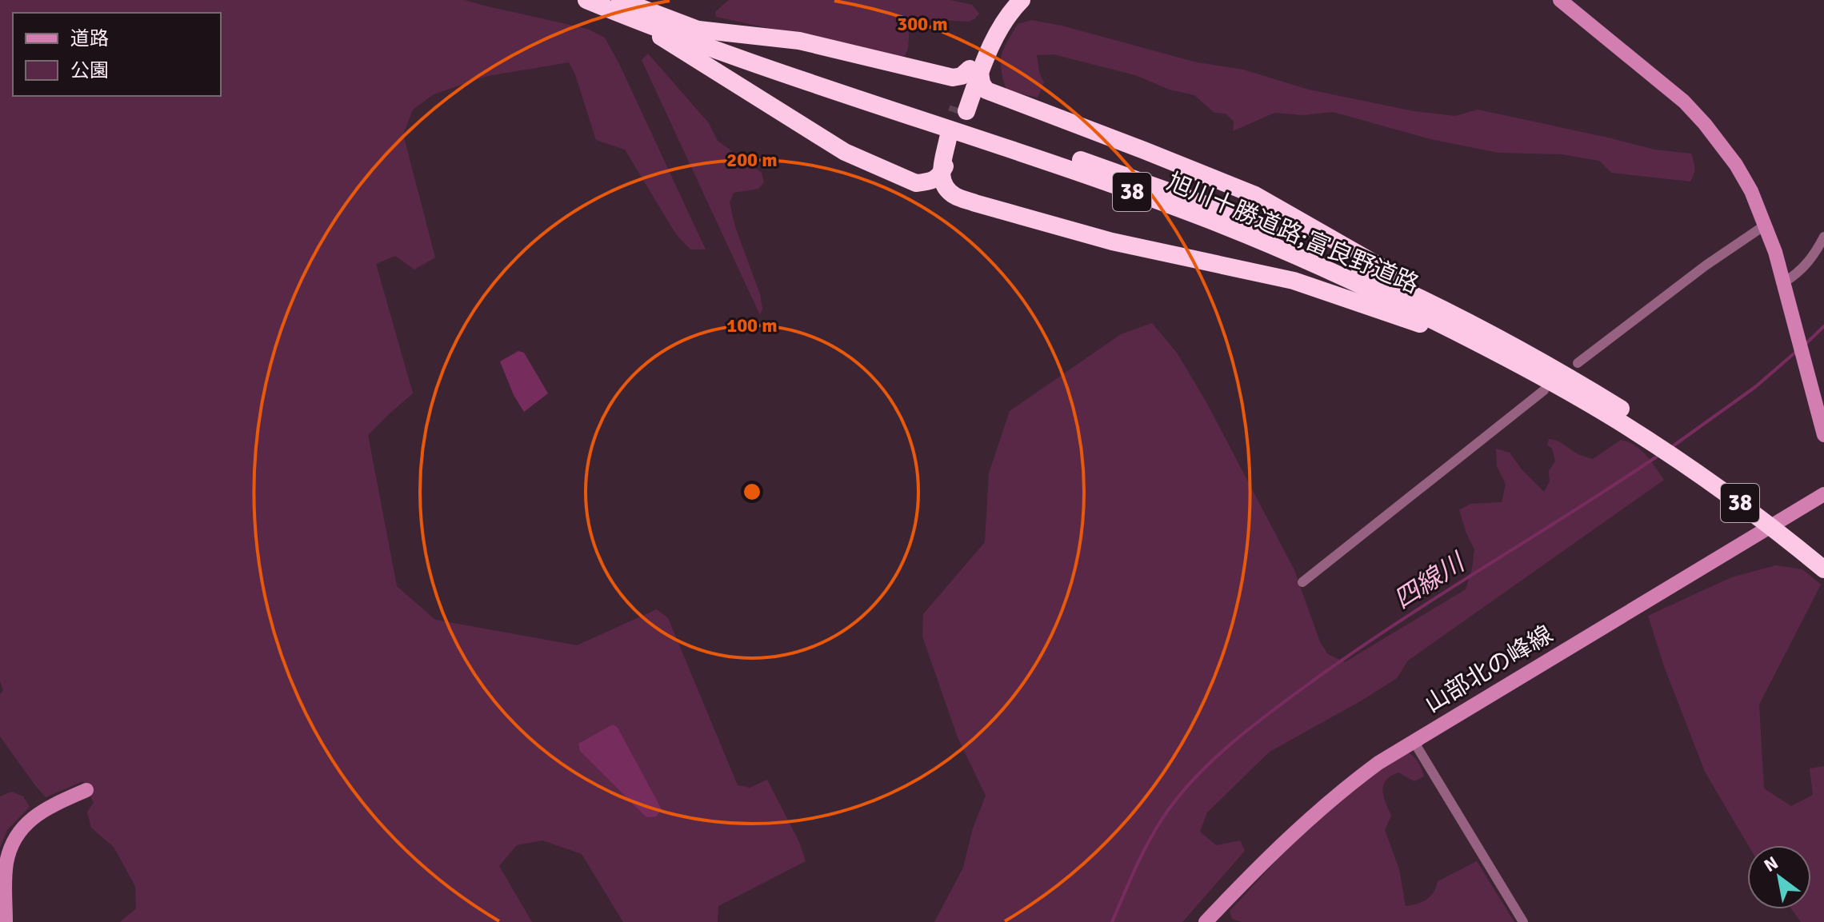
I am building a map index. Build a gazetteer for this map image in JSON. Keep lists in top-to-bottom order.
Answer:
{
  "streets": {
    "highway": ["38", "旭川十勝道路;富良野道路"],
    "main road": ["山部北の峰線"]
  },
  "crossings": [
    ["38", "旭川十勝道路;富良野道路"]
  ],
  "water": ["四線川"],
  "legend": ["道路", "公園"],
  "north": "top left",
  "rings": ["300 m", "200 m", "100 m"]
}
